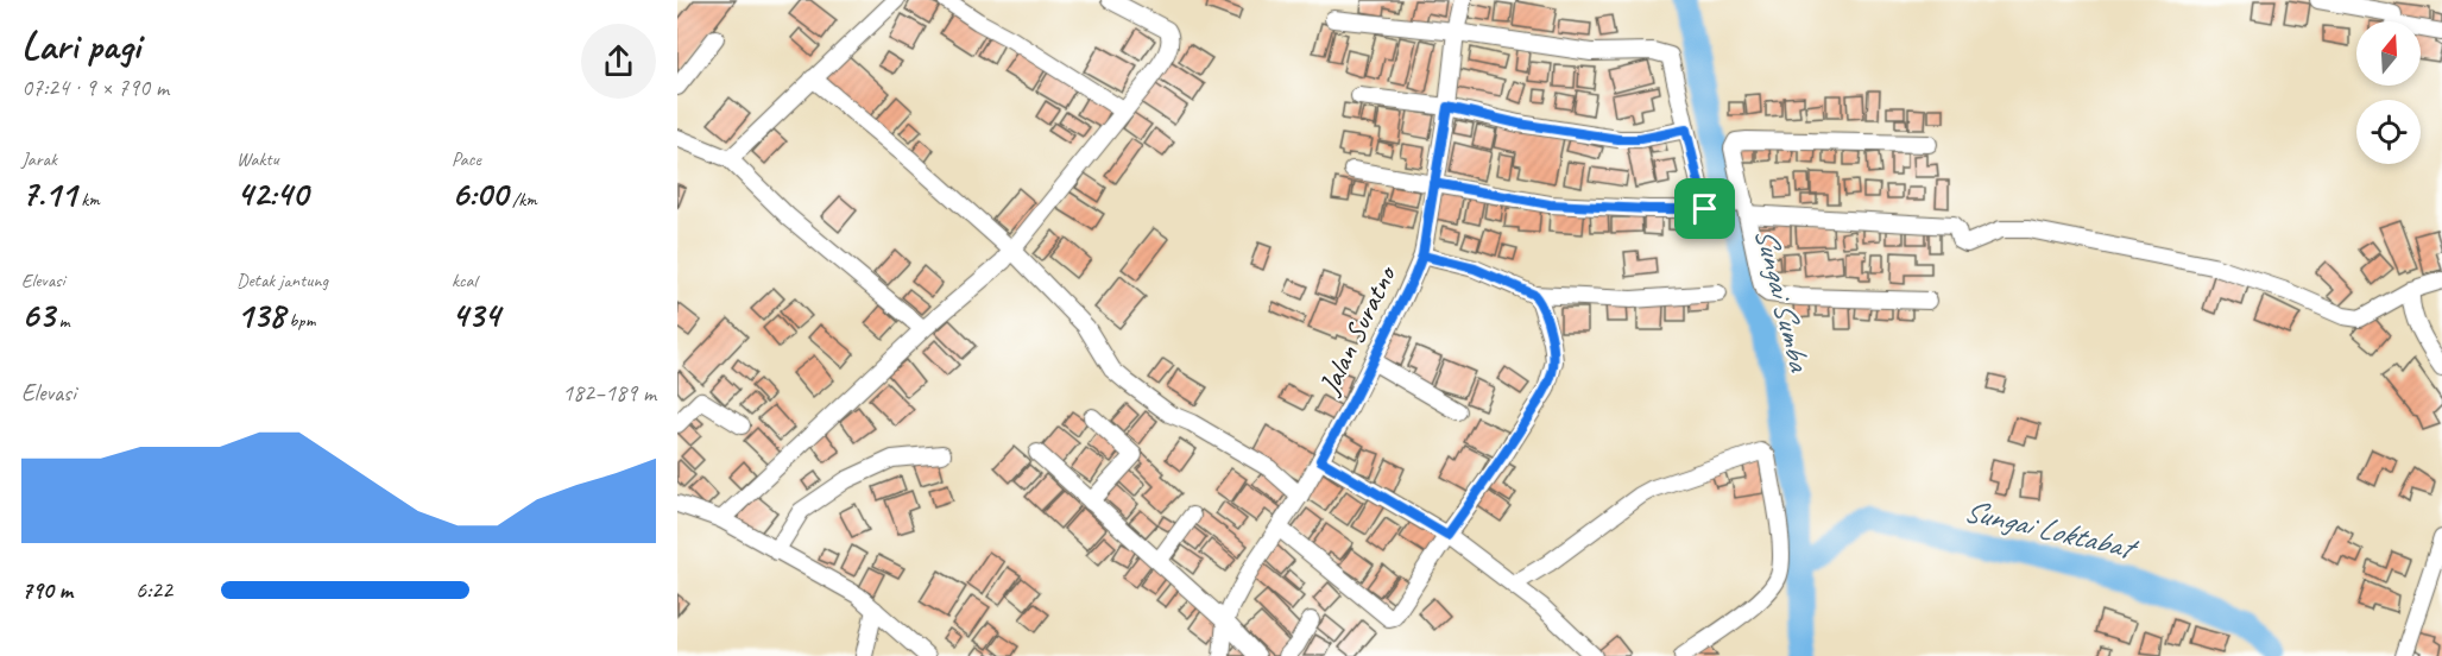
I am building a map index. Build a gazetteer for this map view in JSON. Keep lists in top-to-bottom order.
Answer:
{
  "streets": {
    "street": ["Jalan Suratno"]
  },
  "water": ["Sungai Sumba", "Sungai Loktabat"],
  "north": "top",
  "page": {
    "heading": ["Lari pagi", "07:24 · 9 × 790 m"],
    "stats": [
      ["Jarak", "7.11 km"],
      ["Waktu", "42:40"],
      ["Pace", "6:00 /km"],
      ["Elevasi", "63 m"],
      ["Detak jantung", "138 bpm"],
      ["kcal", "434"]
    ],
    "chart": ["Elevasi", "182–189 m"],
    "list": [
      {
        "name": "790 m",
        "note": "6:22"
      }
    ]
  }
}
